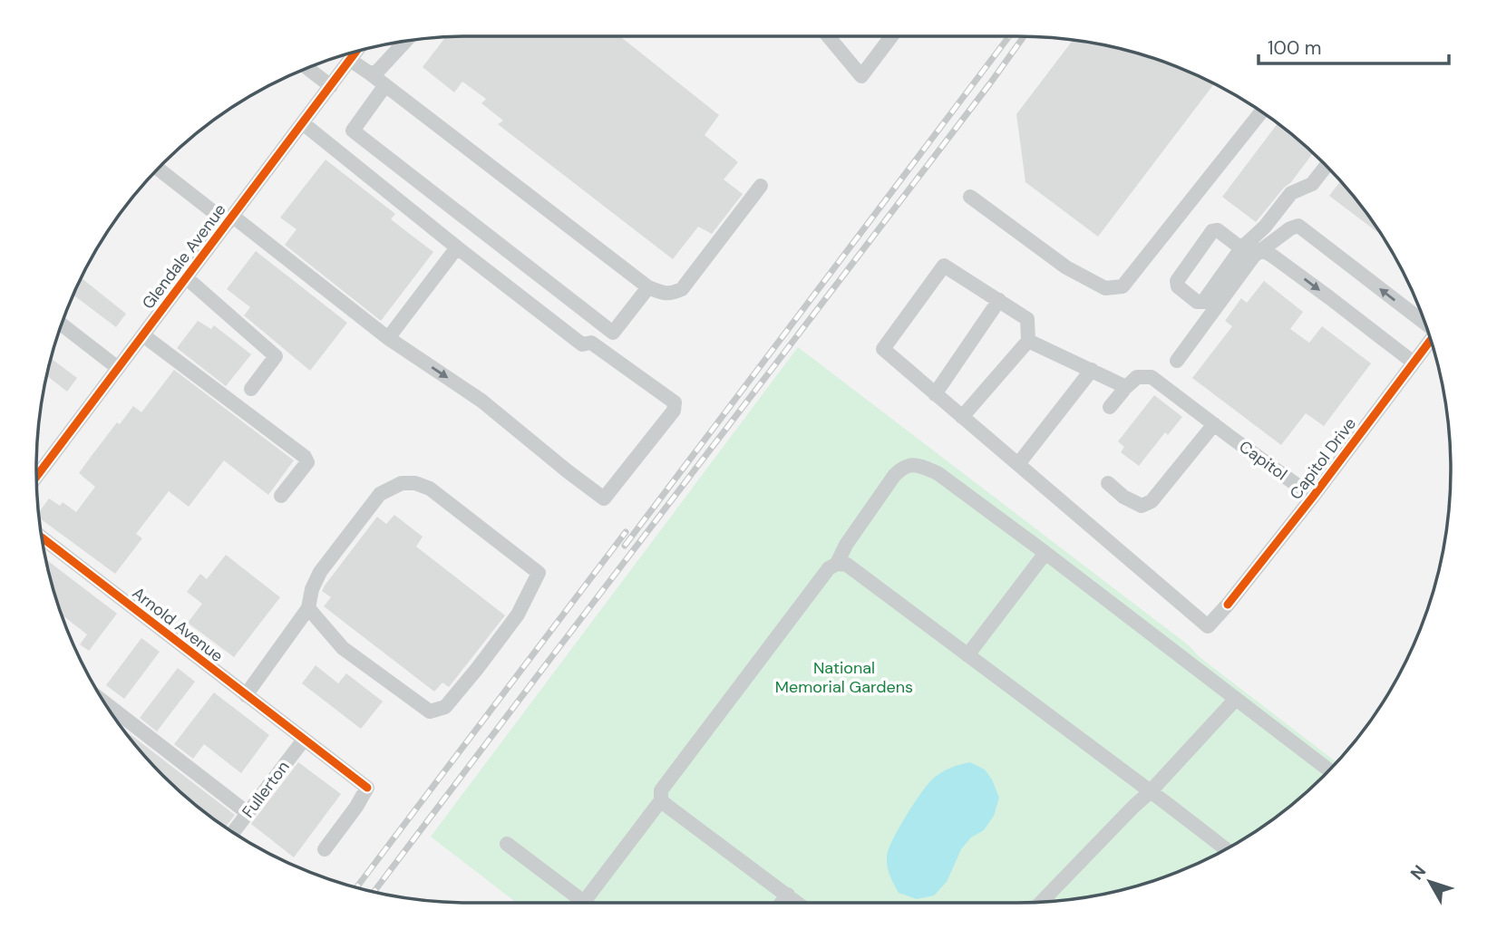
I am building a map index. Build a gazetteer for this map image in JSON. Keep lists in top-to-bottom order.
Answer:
{
  "streets": {
    "street": [
      "Glendale Avenue",
      "Capitol Drive",
      "Capitol",
      "Arnold Avenue",
      "Fullerton"
    ]
  },
  "crossings": [
    ["Capitol Drive", "Capitol"],
    ["Arnold Avenue", "Fullerton"]
  ],
  "parks": ["National Memorial Gardens"],
  "scale_bar": "100 m",
  "north": "top left"
}
